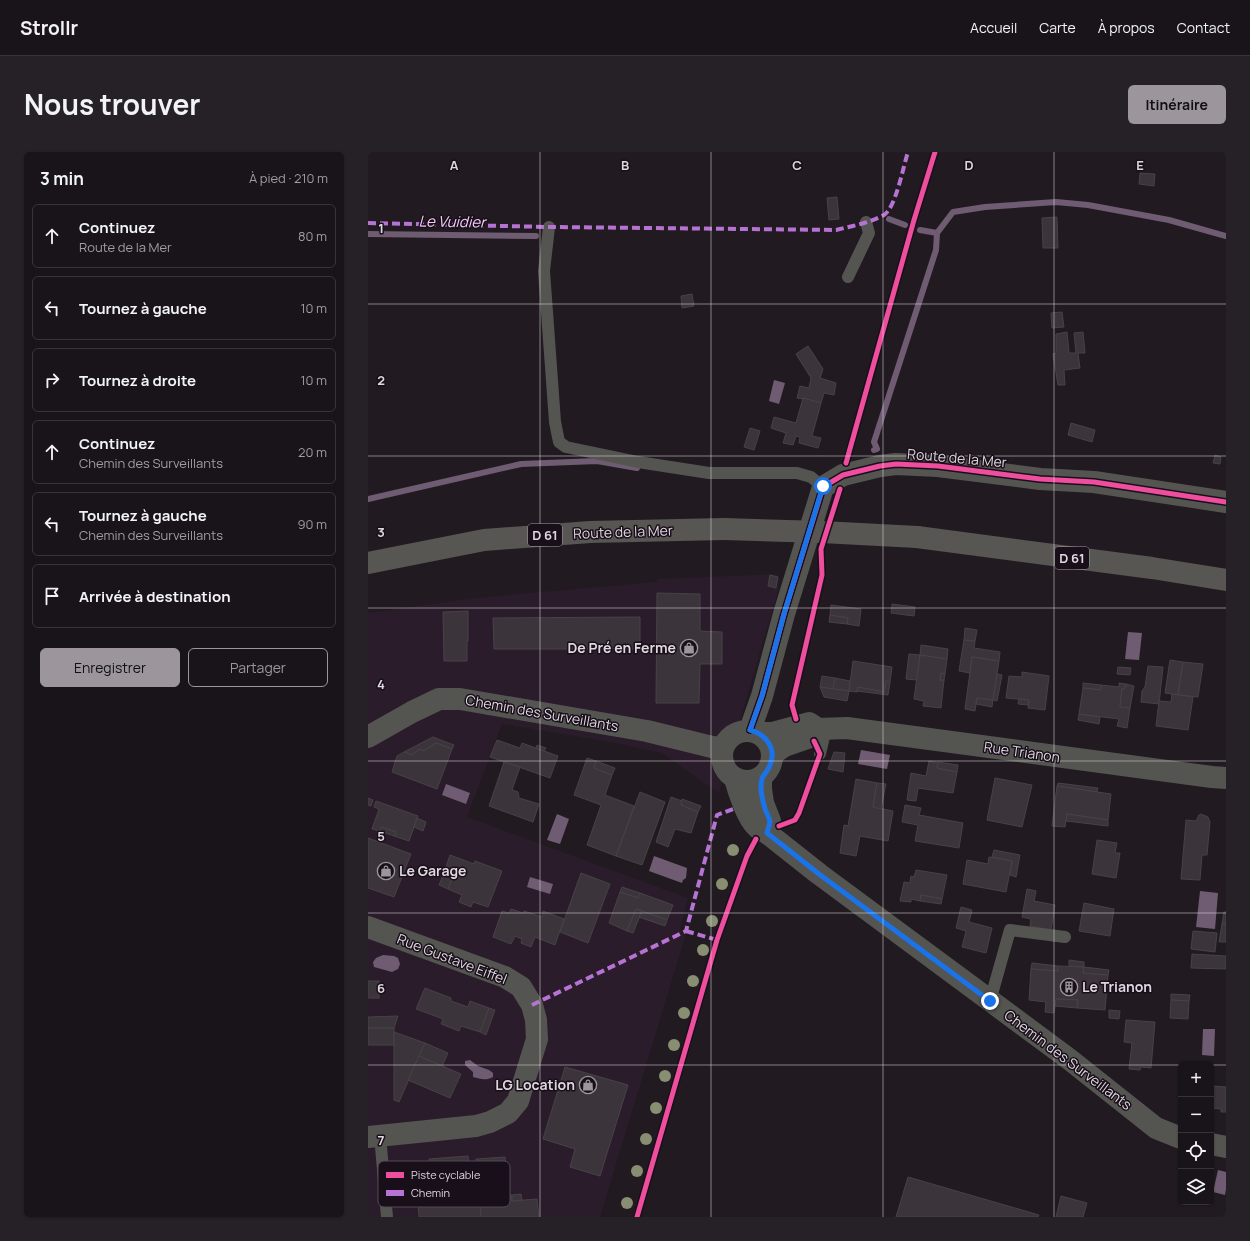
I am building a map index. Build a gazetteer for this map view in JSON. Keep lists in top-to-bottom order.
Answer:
{
  "streets": {
    "main road": ["Route de la Mer", "D 61"],
    "street": ["Chemin des Surveillants", "Rue Trianon", "Rue Gustave Eiffel"]
  },
  "crossings": [
    ["Chemin des Surveillants", "Rue Trianon"]
  ],
  "water": ["Le Vuidier"],
  "places": {
    "shop": ["De Pré en Ferme", "Le Garage", "LG Location"],
    "building": ["Le Trianon"]
  },
  "legend": ["Piste cyclable", "Chemin"],
  "page": {
    "header": "Strollr",
    "nav": [
      "Accueil",
      "Carte",
      "À propos",
      "Contact"
    ],
    "title": "Nous trouver",
    "buttons": [
      "Itinéraire",
      ["Enregistrer", "Partager"]
    ],
    "heading": ["3 min", "À pied · 210 m"],
    "list": [
      ["Continuez", "Route de la Mer", "80 m"],
      ["Tournez à gauche", "10 m"],
      ["Tournez à droite", "10 m"],
      ["Continuez", "Chemin des Surveillants", "20 m"],
      ["Tournez à gauche", "Chemin des Surveillants", "90 m"],
      "Arrivée à destination"
    ],
    "map_buttons": ["+", "−"]
  },
  "grid": {
    "columns": [
      "A",
      "B",
      "C",
      "D",
      "E"
    ],
    "rows": [
      "1",
      "2",
      "3",
      "4",
      "5",
      "6",
      "7"
    ]
  }
}
